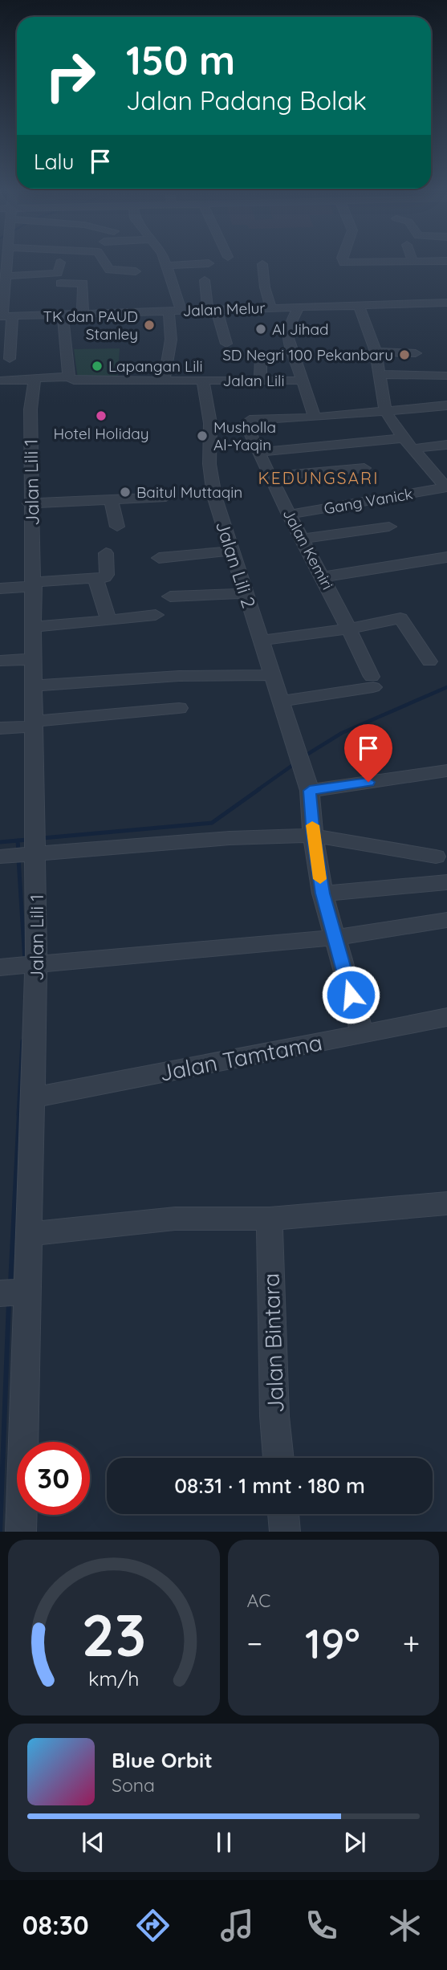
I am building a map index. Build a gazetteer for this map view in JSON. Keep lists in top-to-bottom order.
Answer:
{
  "streets": {
    "street": [
      "Jalan Melur",
      "Jalan Lili",
      "Jalan Lili 1",
      "Gang Vanick",
      "Jalan Kemiri",
      "Jalan Lili 2",
      "Jalan Tamtama",
      "Jalan Bintara"
    ]
  },
  "crossings": [
    ["Jalan Lili", "Jalan Lili 2"],
    ["Jalan Lili 1", "Jalan Tamtama"],
    ["Gang Vanick", "Jalan Kemiri"],
    ["Jalan Kemiri", "Jalan Lili 2"]
  ],
  "districts": ["KEDUNGSARI"],
  "places": [
    "TK dan PAUD Stanley",
    "Al Jihad",
    "SD Negri 100 Pekanbaru",
    "Lapangan Lili",
    "Hotel Holiday",
    "Musholla Al-Yaqin",
    "Baitul Muttaqin"
  ],
  "page": {
    "turn": ["150 m", "Jalan Padang Bolak"],
    "then": "Lalu",
    "limit": "30",
    "trip": "08:31 · 1 mnt · 180 m",
    "tile": "AC",
    "heat": ["−", "19°", "+"],
    "song": ["Blue Orbit", "Sona"],
    "tabs": "08:30",
    "gauge": ["23", "km/h"]
  }
}
